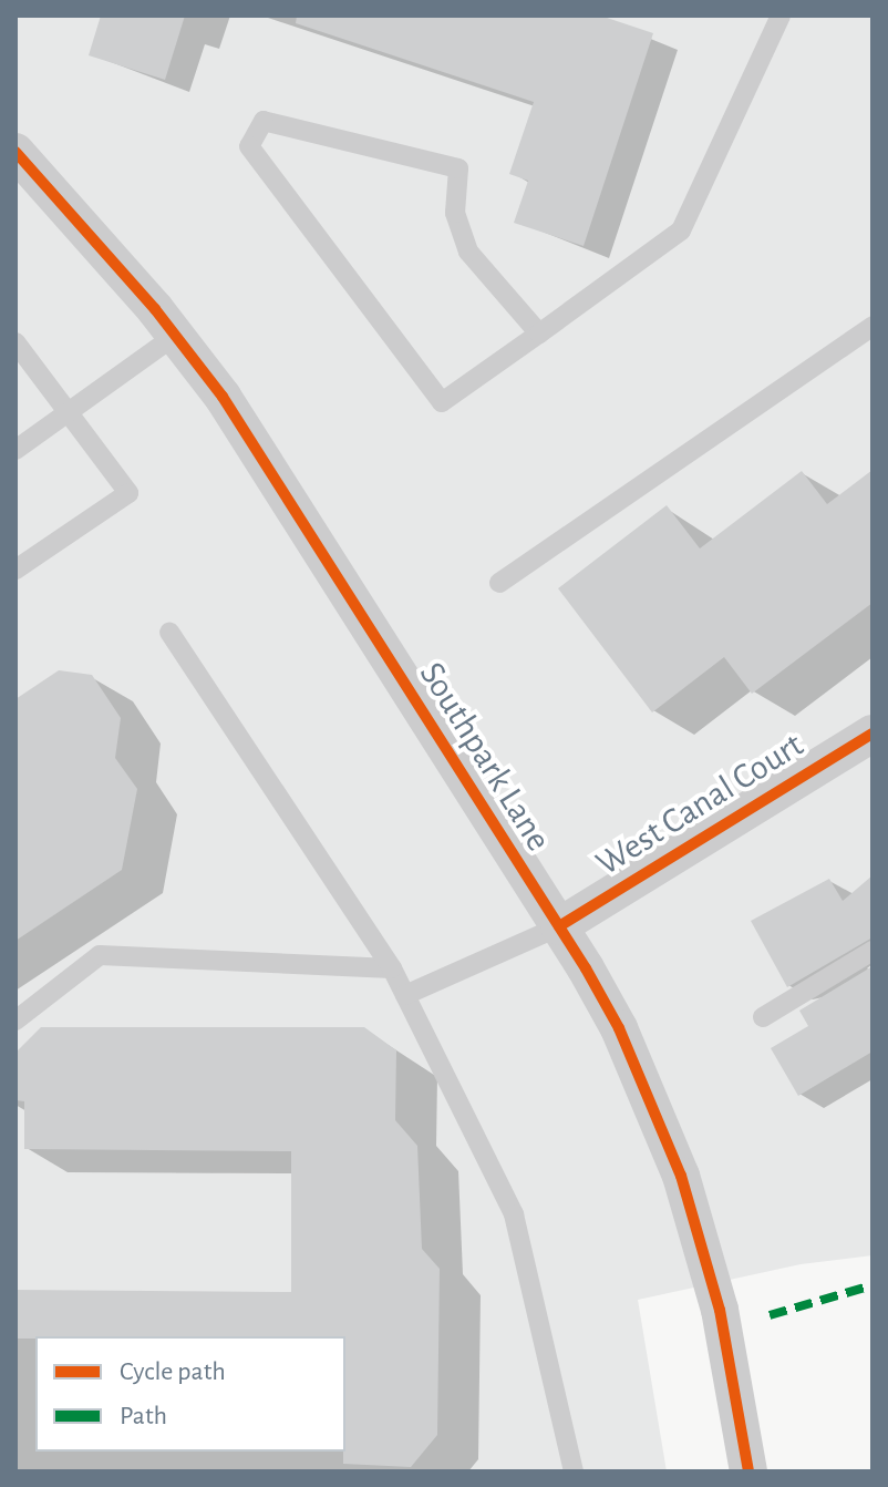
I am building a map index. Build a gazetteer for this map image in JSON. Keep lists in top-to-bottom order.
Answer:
{
  "streets": {
    "street": ["Southpark Lane", "West Canal Court"]
  },
  "crossings": [
    ["Southpark Lane", "West Canal Court"]
  ],
  "legend": ["Cycle path", "Path"]
}
